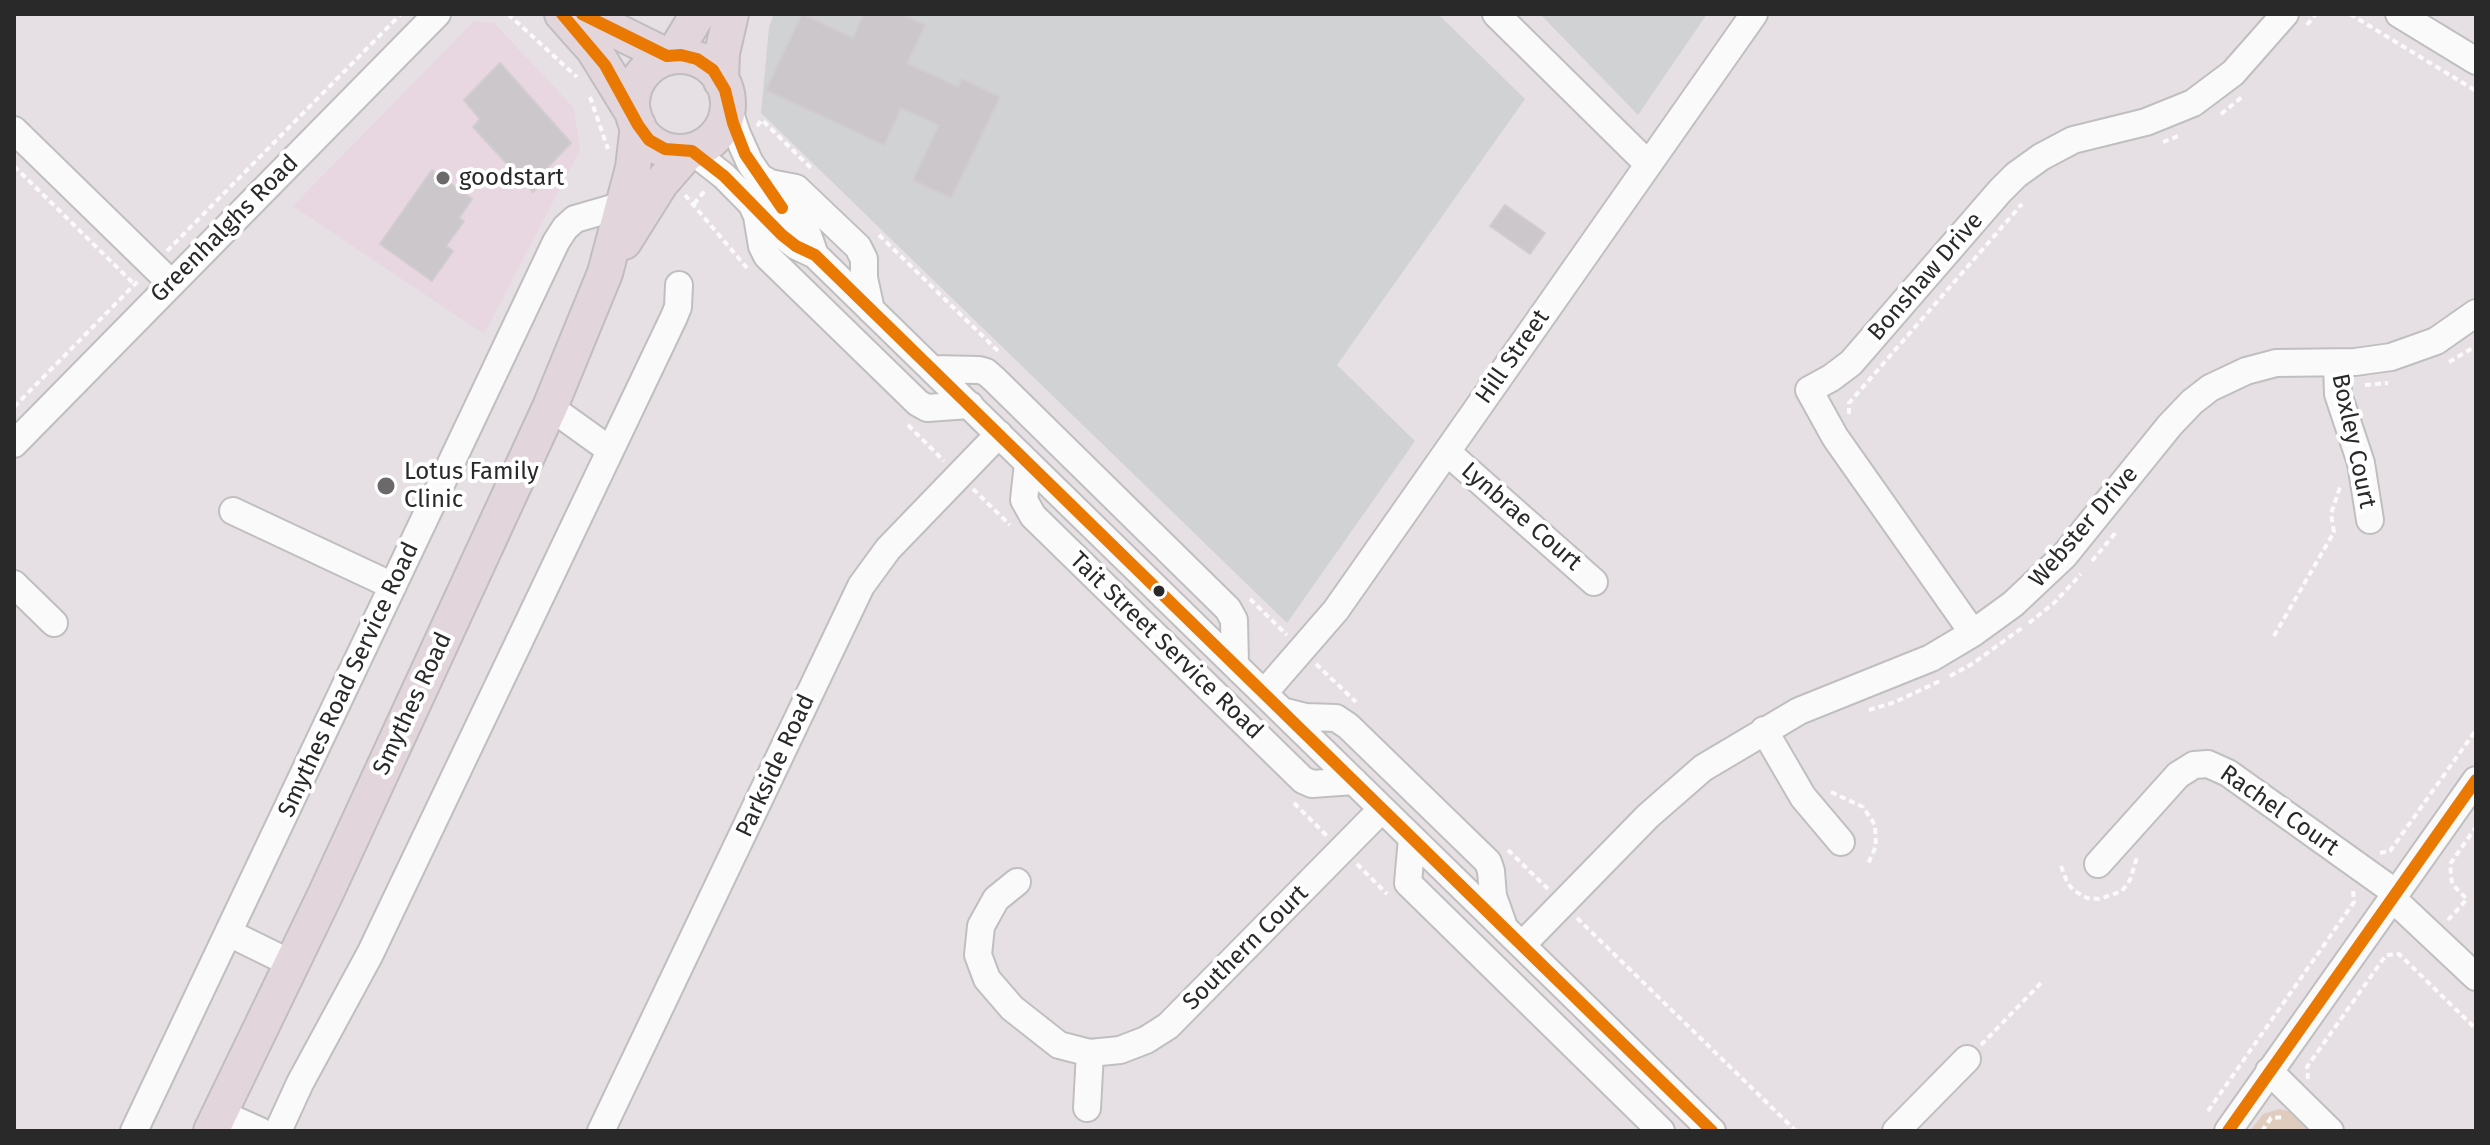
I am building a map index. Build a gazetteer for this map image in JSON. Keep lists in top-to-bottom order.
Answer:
{
  "streets": {
    "main road": ["Smythes Road"],
    "street": [
      "Greenhalghs Road",
      "Bonshaw Drive",
      "Hill Street",
      "Boxley Court",
      "Lynbrae Court",
      "Webster Drive",
      "Tait Street Service Road",
      "Smythes Road Service Road",
      "Parkside Road",
      "Rachel Court",
      "Southern Court"
    ]
  },
  "crossings": [
    ["Bonshaw Drive", "Webster Drive"],
    ["Hill Street", "Lynbrae Court"],
    ["Boxley Court", "Webster Drive"],
    ["Smythes Road Service Road", "Smythes Road"]
  ],
  "places": ["goodstart", "Lotus Family Clinic"]
}
